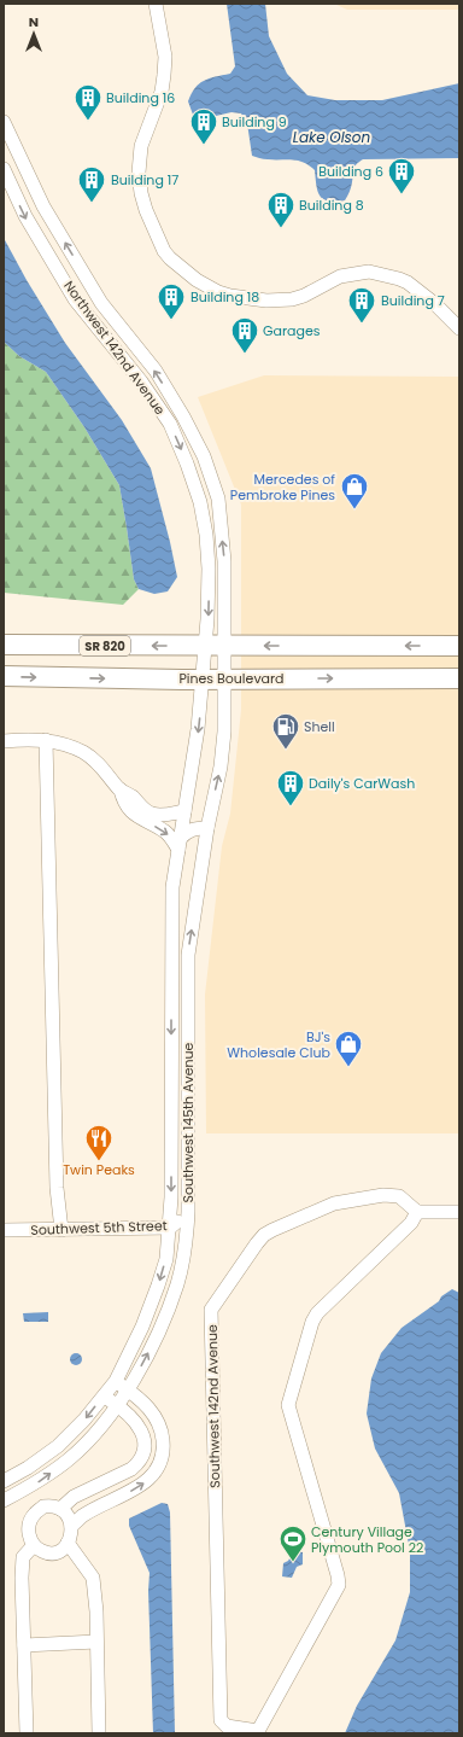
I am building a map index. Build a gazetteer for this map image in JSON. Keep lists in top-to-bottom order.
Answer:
{
  "streets": {
    "highway": ["SR 820", "Pines Boulevard"],
    "street": [
      "Northwest 142nd Avenue",
      "Southwest 145th Avenue",
      "Southwest 5th Street",
      "Southwest 142nd Avenue"
    ]
  },
  "crossings": [
    ["Northwest 142nd Avenue", "SR 820"],
    ["Northwest 142nd Avenue", "Pines Boulevard"],
    ["Northwest 142nd Avenue", "Southwest 145th Avenue"],
    ["Pines Boulevard", "Southwest 145th Avenue"],
    ["Southwest 145th Avenue", "Southwest 5th Street"]
  ],
  "water": ["Lake Olson"],
  "places": {
    "building": [
      "Building 16",
      "Building 9",
      "Building 6",
      "Building 17",
      "Building 8",
      "Building 18",
      "Building 7",
      "Garages",
      "Daily's CarWash"
    ],
    "shop": ["Mercedes of Pembroke Pines", "BJ's Wholesale Club"],
    "fuel station": ["Shell"],
    "restaurant": ["Twin Peaks"],
    "sports": ["Century Village Plymouth Pool 22"]
  },
  "north": "top"
}
